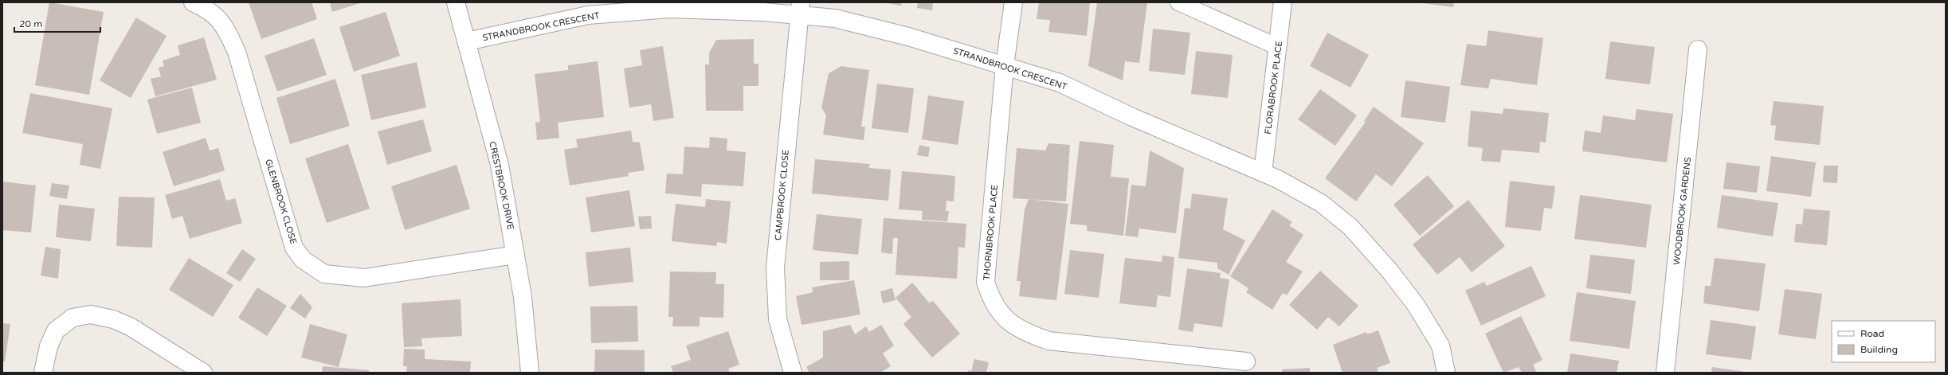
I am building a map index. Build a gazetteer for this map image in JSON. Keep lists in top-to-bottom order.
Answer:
{
  "streets": {
    "street": [
      "STRANDBROOK CRESCENT",
      "FLORABROOK PLACE",
      "CRESTBROOK DRIVE",
      "CAMPBROOK CLOSE",
      "GLENBROOK CLOSE",
      "WOODBROOK GARDENS",
      "THORNBROOK PLACE"
    ]
  },
  "crossings": [
    ["STRANDBROOK CRESCENT", "FLORABROOK PLACE"],
    ["STRANDBROOK CRESCENT", "CRESTBROOK DRIVE"],
    ["STRANDBROOK CRESCENT", "CAMPBROOK CLOSE"],
    ["STRANDBROOK CRESCENT", "THORNBROOK PLACE"],
    ["CRESTBROOK DRIVE", "GLENBROOK CLOSE"]
  ],
  "legend": ["Road", "Building"],
  "scale_bar": "20 m"
}
